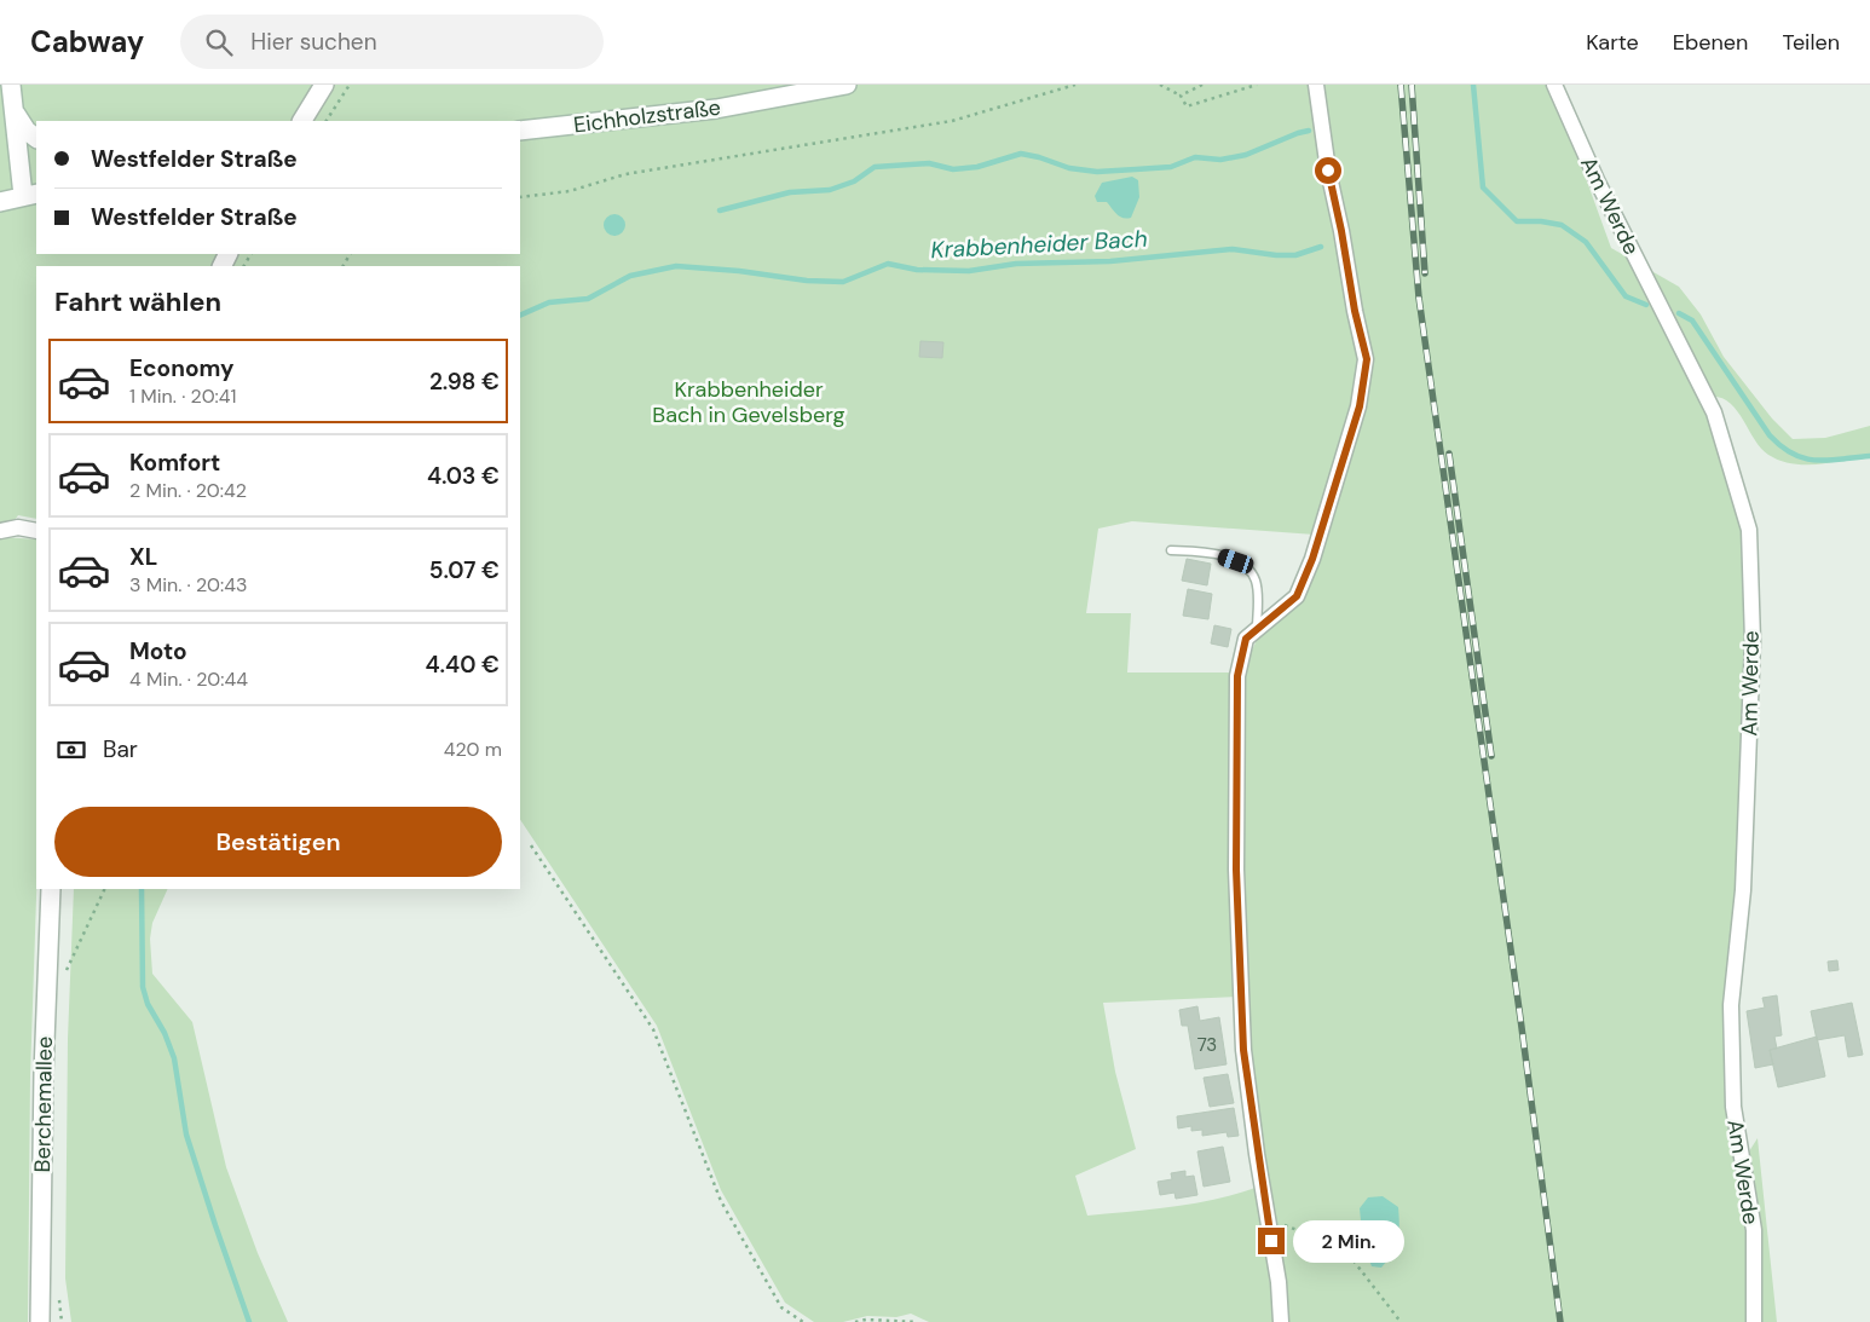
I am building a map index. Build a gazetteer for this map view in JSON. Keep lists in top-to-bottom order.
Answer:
{
  "streets": {
    "main road": ["Eichholzstraße", "Berchemallee"],
    "street": ["Am Werde"]
  },
  "water": ["Krabbenheider Bach"],
  "parks": ["Krabbenheider Bach in Gevelsberg"],
  "house_numbers": ["73"],
  "page": {
    "header": "Cabway",
    "search": "Hier suchen",
    "nav": ["Karte", "Ebenen", "Teilen"],
    "banner": ["Westfelder Straße", "Westfelder Straße"],
    "heading": "Fahrt wählen",
    "list": [
      {
        "name": "Economy",
        "note": "1 Min. · 20:41",
        "value": "2.98 €"
      },
      {
        "name": "Komfort",
        "note": "2 Min. · 20:42",
        "value": "4.03 €"
      },
      {
        "name": "XL",
        "note": "3 Min. · 20:43",
        "value": "5.07 €"
      },
      {
        "name": "Moto",
        "note": "4 Min. · 20:44",
        "value": "4.40 €"
      }
    ],
    "pay": ["Bar", "420 m"],
    "buttons": "Bestätigen",
    "bubble": "2 Min."
  }
}
